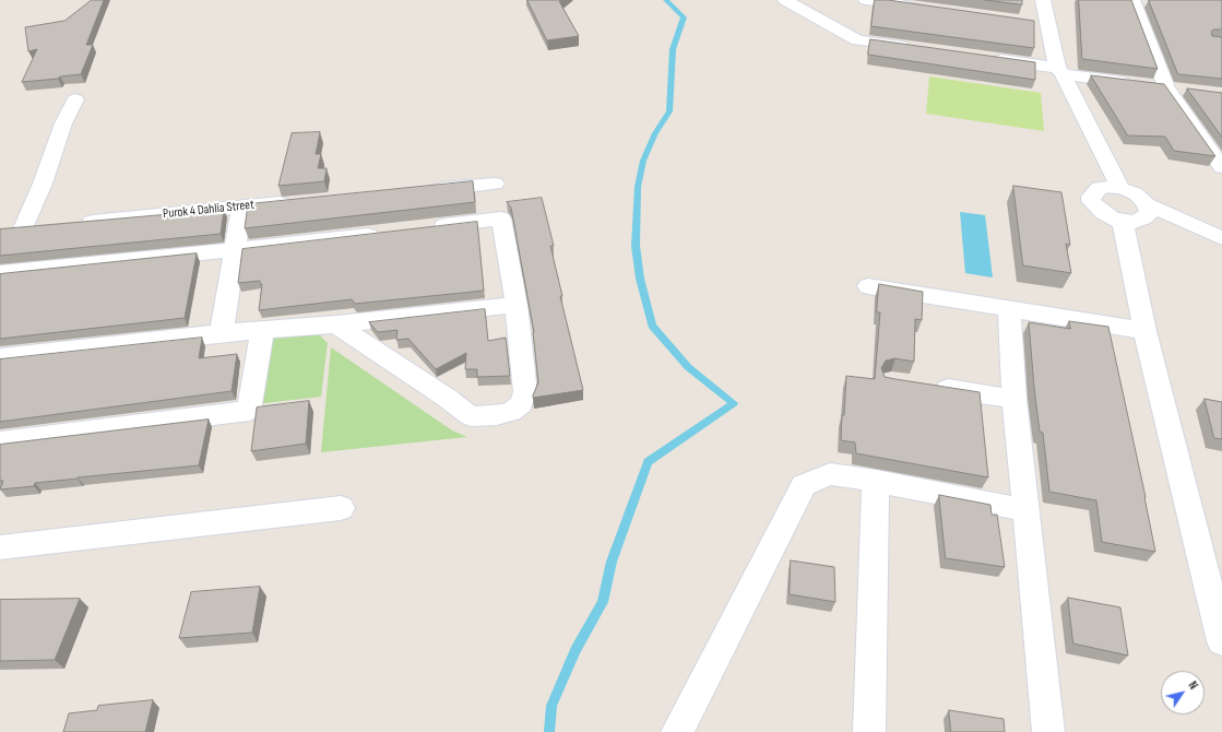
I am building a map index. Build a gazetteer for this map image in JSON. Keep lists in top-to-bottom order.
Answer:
{
  "streets": {
    "street": ["Purok 4 Dahlia Street"]
  },
  "north": "top right"
}
